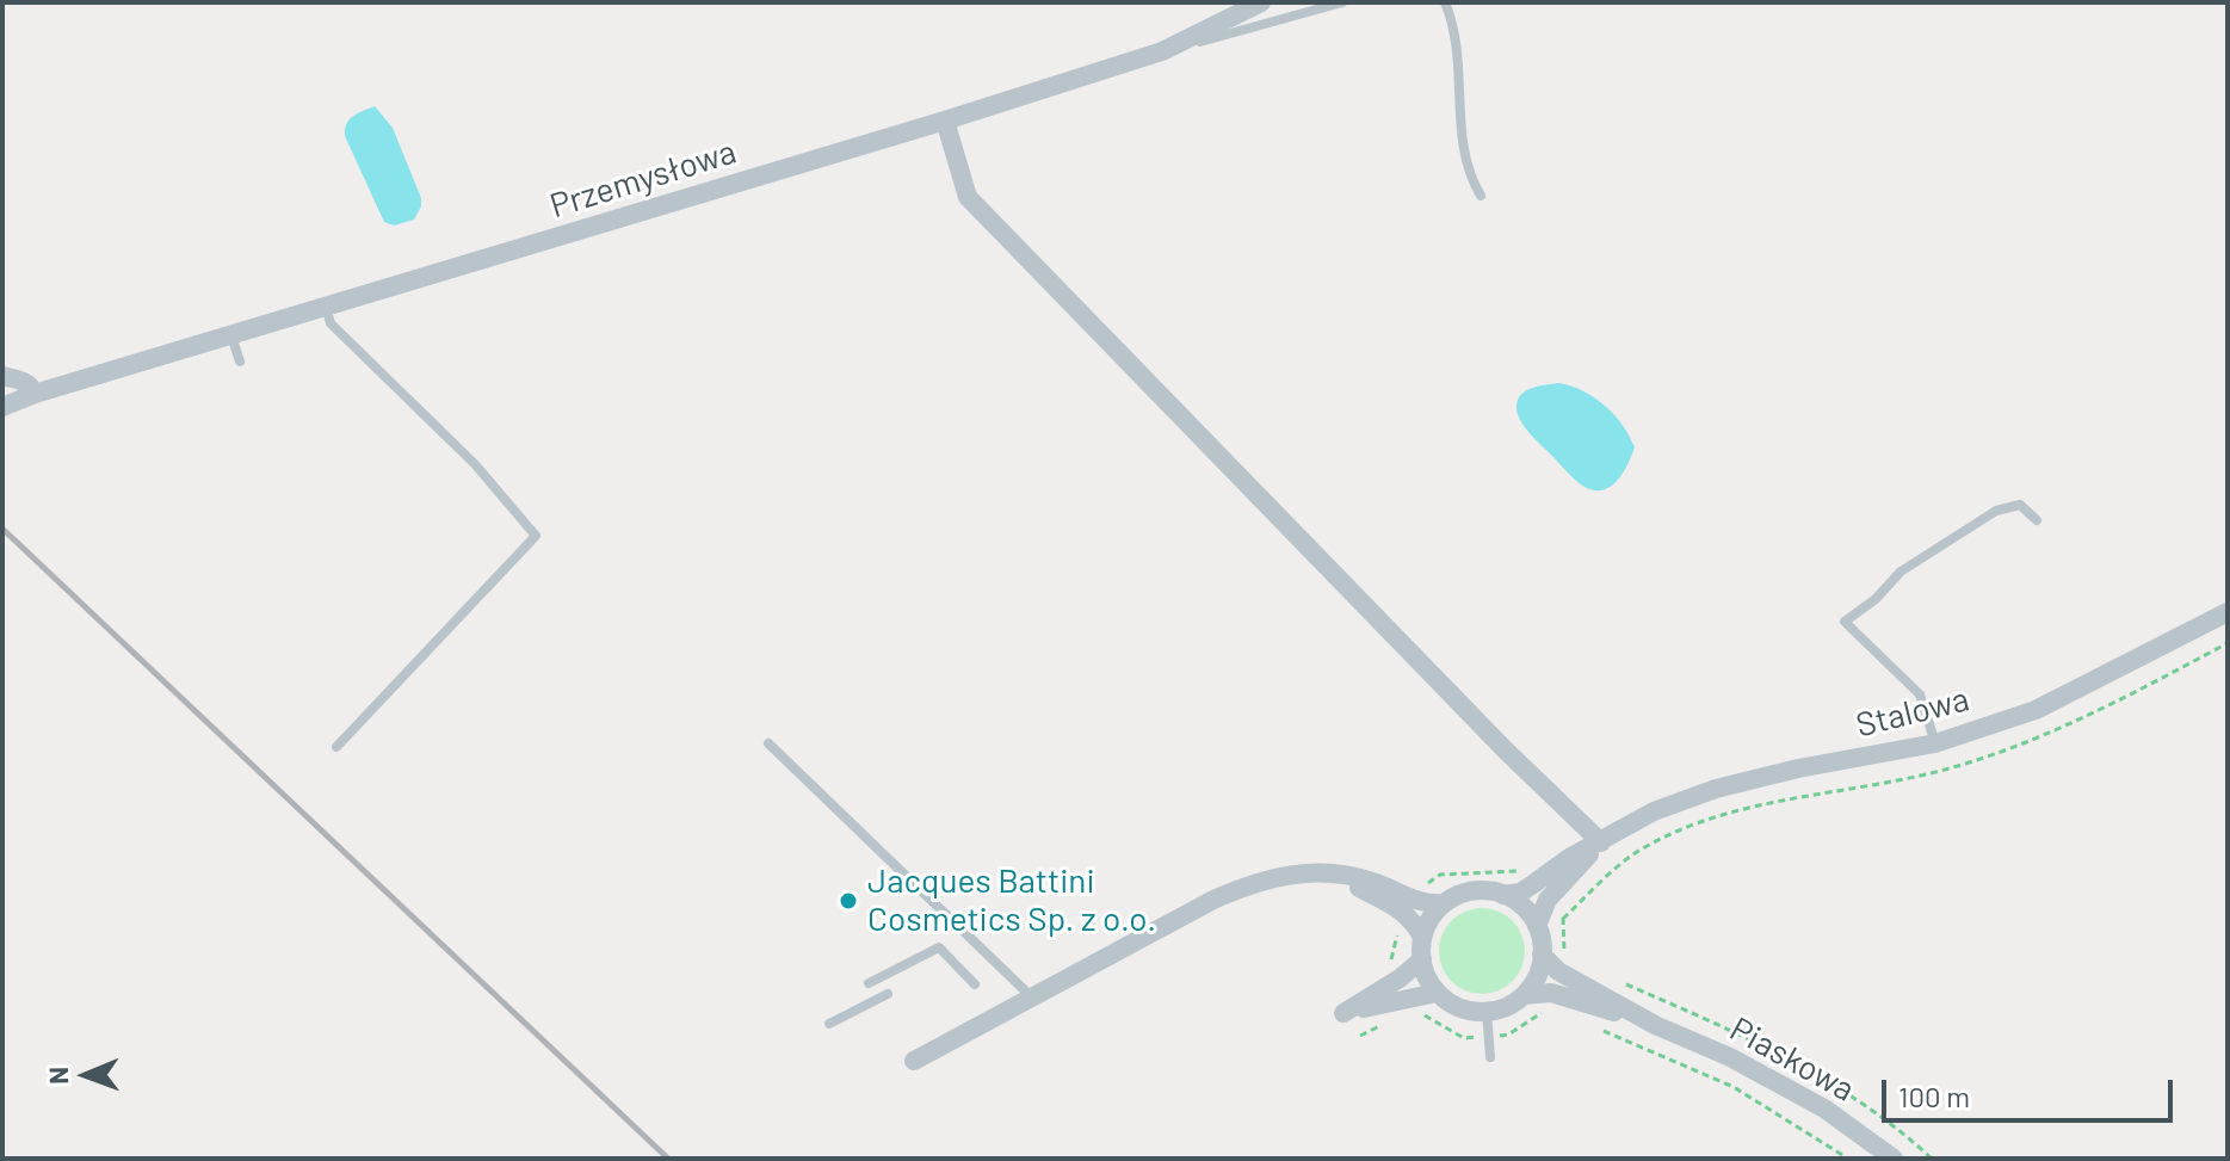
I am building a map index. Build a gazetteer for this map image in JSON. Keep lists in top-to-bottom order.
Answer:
{
  "streets": {
    "street": ["Przemysłowa", "Stalowa", "Piaskowa"]
  },
  "crossings": [
    ["Stalowa", "Piaskowa"]
  ],
  "places": ["Jacques Battini Cosmetics Sp. z o.o."],
  "scale_bar": "100 m",
  "north": "left"
}
